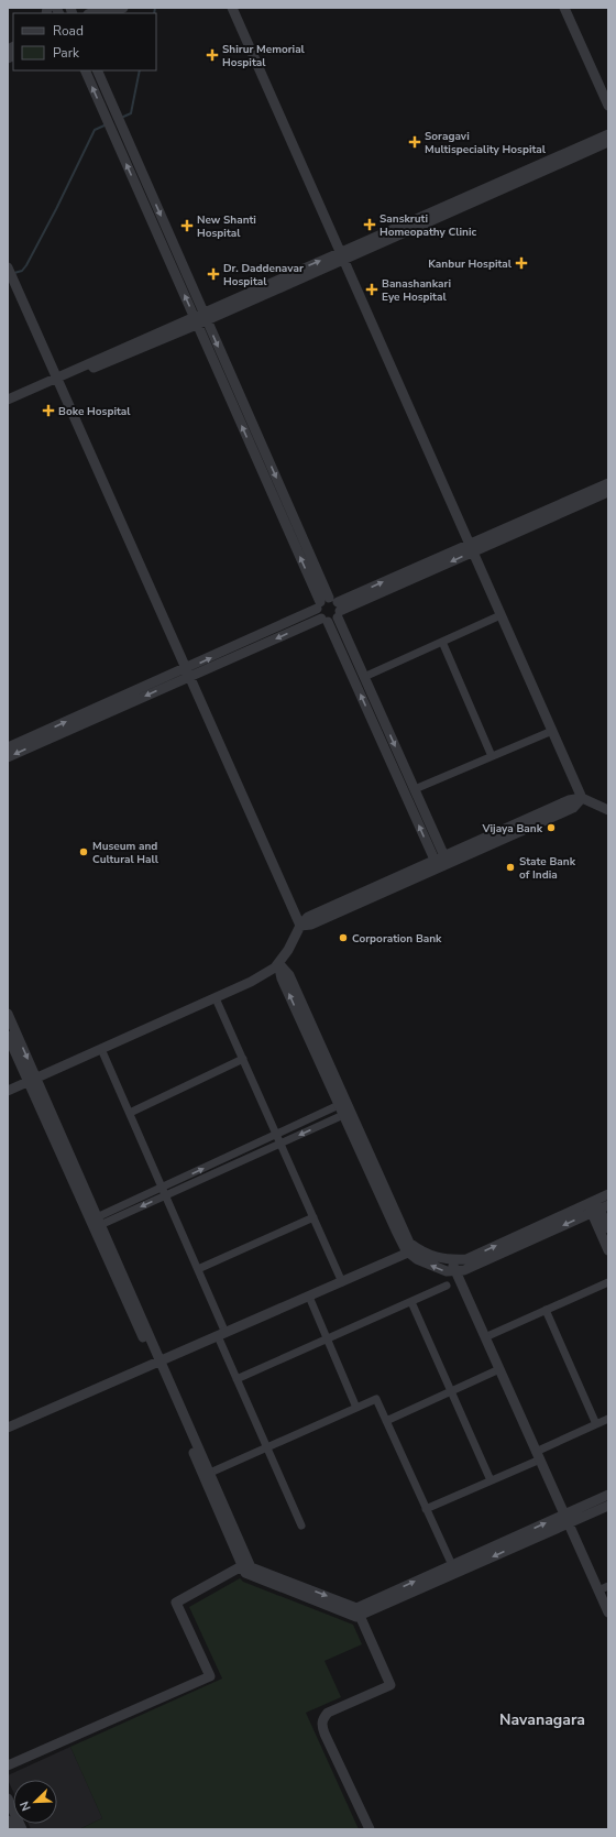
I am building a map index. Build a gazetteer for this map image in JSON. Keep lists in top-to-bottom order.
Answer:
{
  "districts": ["Navanagara"],
  "places": {
    "health": [
      "Shirur Memorial Hospital",
      "Soragavi Multispeciality Hospital",
      "Sanskruti Homeopathy Clinic",
      "New Shanti Hospital",
      "Kanbur Hospital",
      "Dr. Daddenavar Hospital",
      "Banashankari Eye Hospital",
      "Boke Hospital"
    ],
    "other": [
      "Vijaya Bank",
      "Museum and Cultural Hall",
      "State Bank of India",
      "Corporation Bank"
    ]
  },
  "legend": ["Road", "Park"],
  "north": "bottom left"
}
